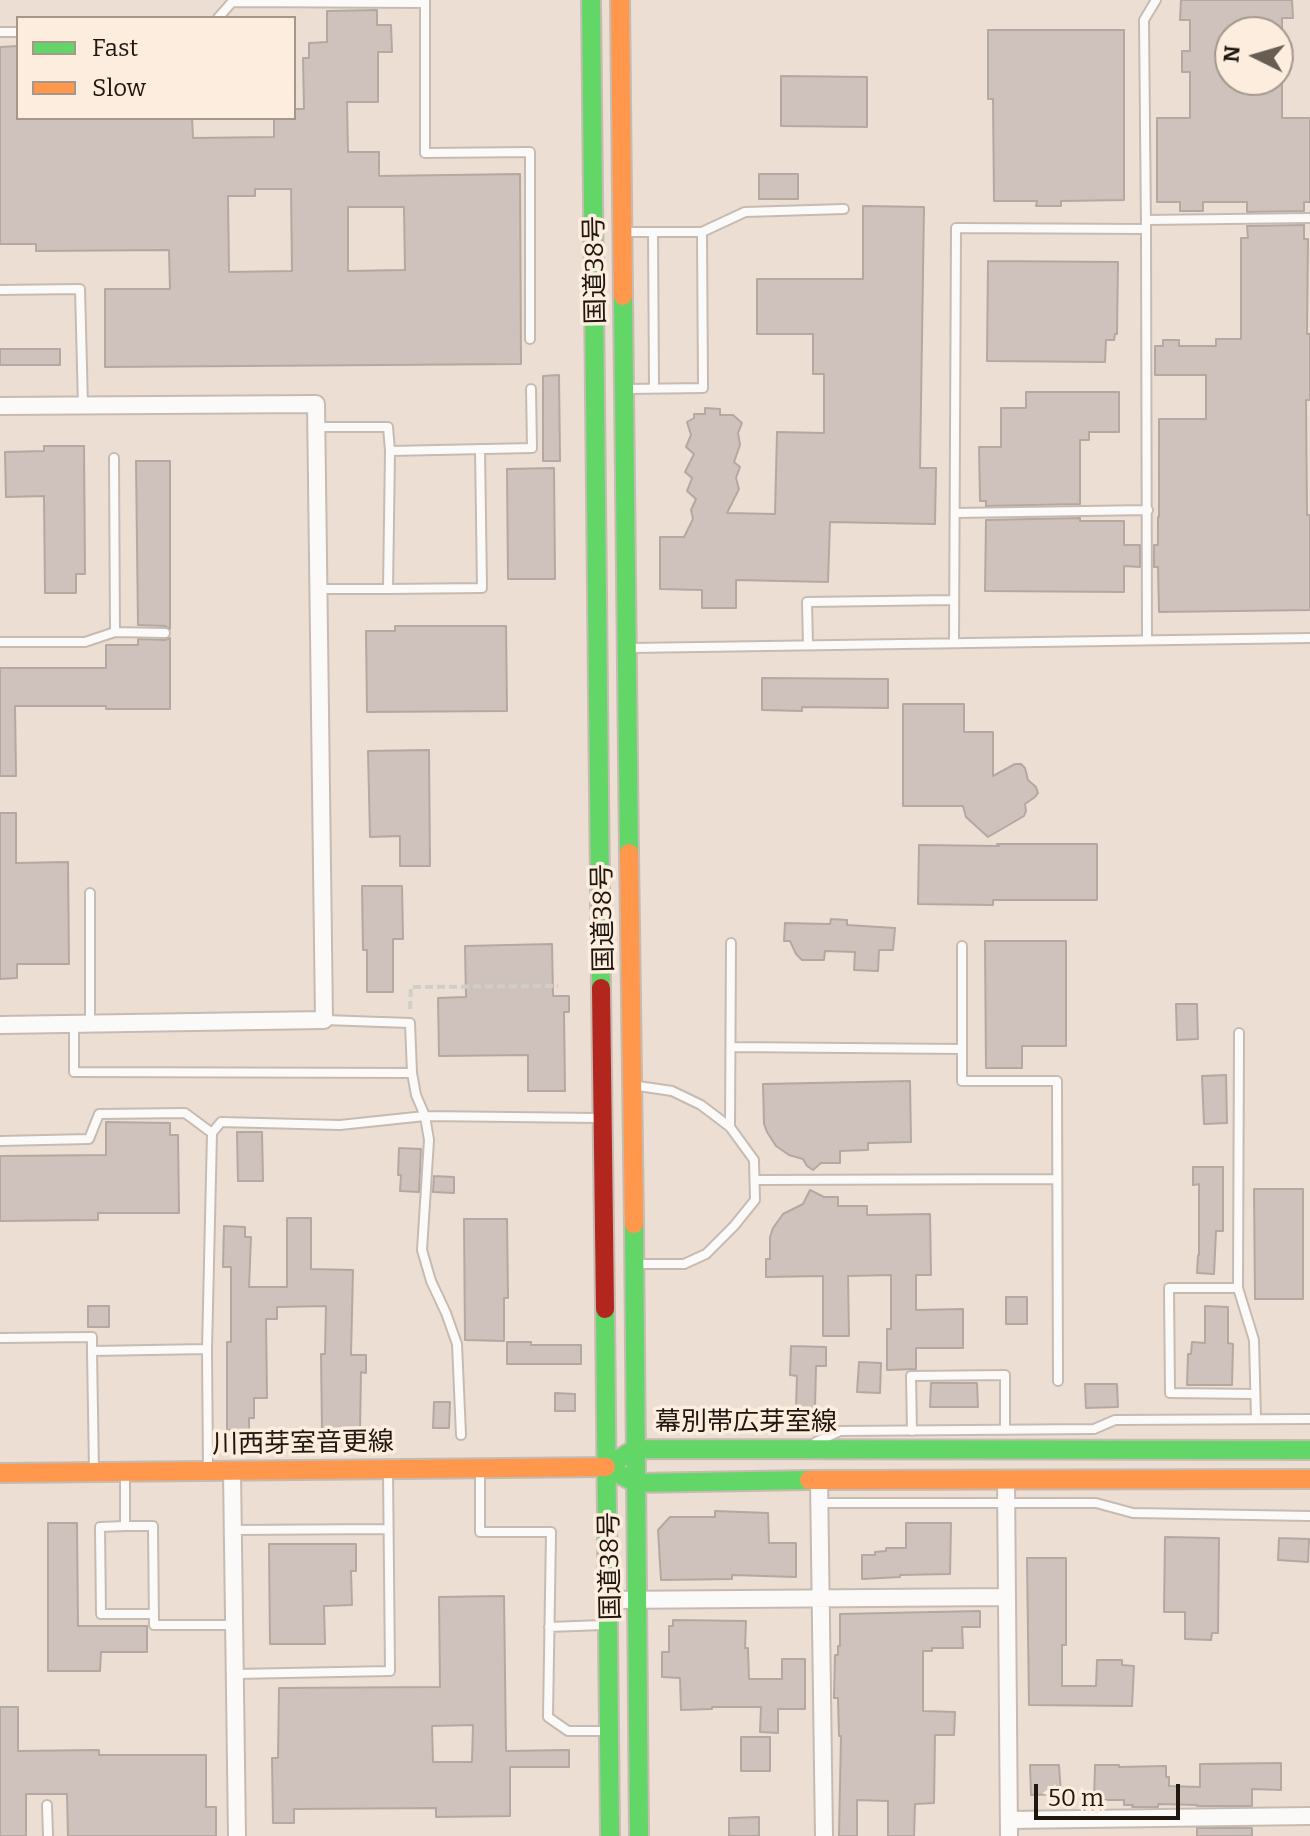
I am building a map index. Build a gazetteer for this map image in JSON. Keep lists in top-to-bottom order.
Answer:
{
  "streets": {
    "main road": ["国道38号", "幕別帯広芽室線", "川西芽室音更線"]
  },
  "crossings": [
    ["国道38号", "幕別帯広芽室線"],
    ["国道38号", "川西芽室音更線"],
    ["幕別帯広芽室線", "川西芽室音更線"]
  ],
  "legend": ["Fast", "Slow"],
  "scale_bar": "50 m",
  "north": "left"
}
